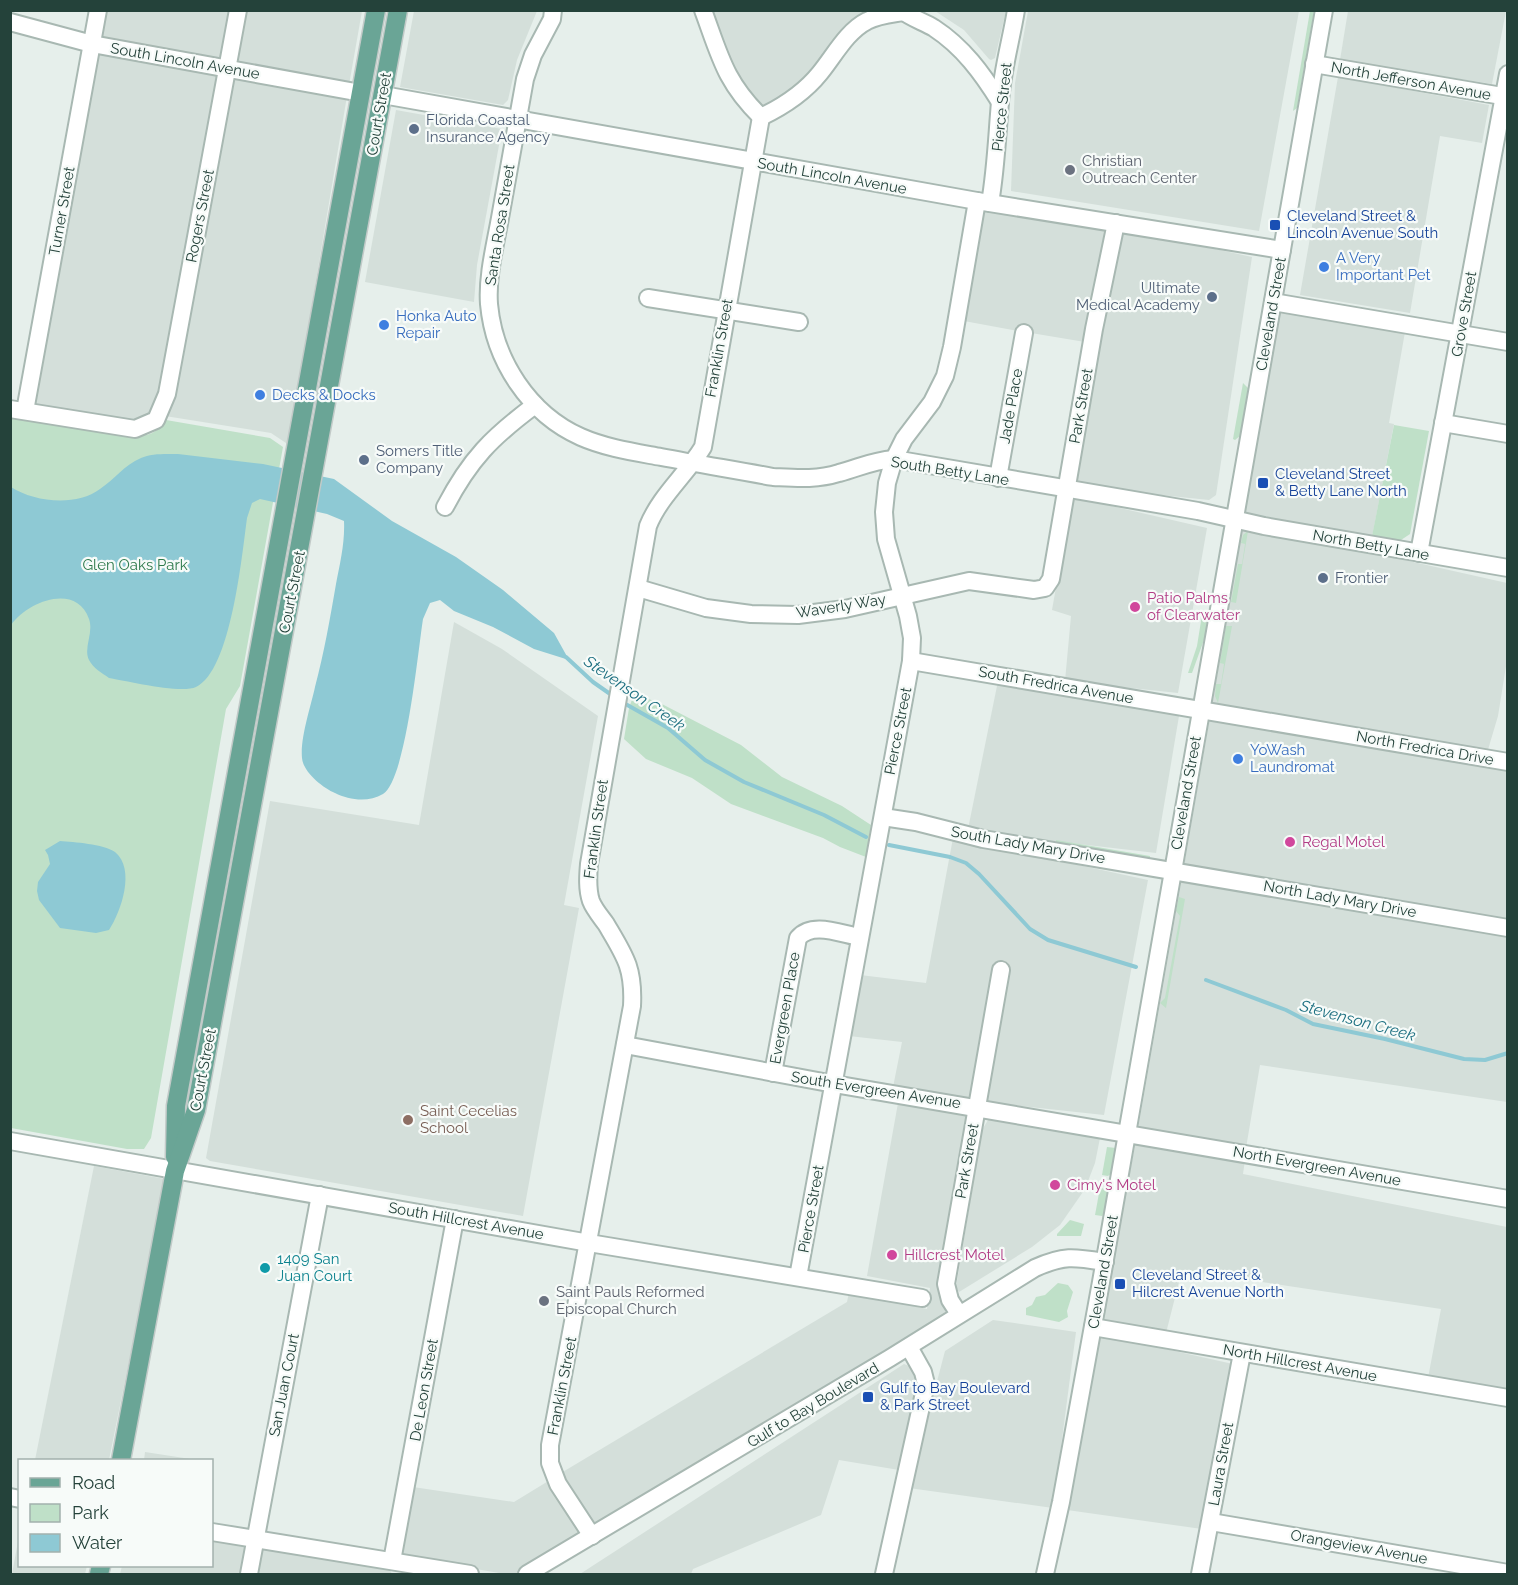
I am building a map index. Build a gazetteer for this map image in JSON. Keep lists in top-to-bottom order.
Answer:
{
  "streets": {
    "main road": ["Court Street"],
    "street": [
      "South Lincoln Avenue",
      "North Jefferson Avenue",
      "Pierce Street",
      "Turner Street",
      "Rogers Street",
      "Santa Rosa Street",
      "Cleveland Street",
      "Grove Street",
      "Franklin Street",
      "Jade Place",
      "Park Street",
      "South Betty Lane",
      "North Betty Lane",
      "Waverly Way",
      "South Fredrica Avenue",
      "North Fredrica Drive",
      "South Lady Mary Drive",
      "North Lady Mary Drive",
      "Evergreen Place",
      "South Evergreen Avenue",
      "North Evergreen Avenue",
      "South Hillcrest Avenue",
      "North Hillcrest Avenue",
      "San Juan Court",
      "De Leon Street",
      "Gulf to Bay Boulevard",
      "Laura Street",
      "Orangeview Avenue"
    ]
  },
  "crossings": [
    ["South Lincoln Avenue", "Pierce Street"],
    ["South Lincoln Avenue", "Court Street"],
    ["South Lincoln Avenue", "Turner Street"],
    ["South Lincoln Avenue", "Rogers Street"],
    ["South Lincoln Avenue", "Santa Rosa Street"],
    ["South Lincoln Avenue", "Cleveland Street"],
    ["South Lincoln Avenue", "Franklin Street"],
    ["South Lincoln Avenue", "Park Street"],
    ["North Jefferson Avenue", "Cleveland Street"],
    ["North Jefferson Avenue", "Grove Street"],
    ["Pierce Street", "South Betty Lane"],
    ["Pierce Street", "Waverly Way"],
    ["Pierce Street", "South Fredrica Avenue"],
    ["Pierce Street", "South Lady Mary Drive"],
    ["Pierce Street", "Evergreen Place"],
    ["Pierce Street", "South Evergreen Avenue"],
    ["Pierce Street", "South Hillcrest Avenue"],
    ["Court Street", "South Hillcrest Avenue"],
    ["Turner Street", "Rogers Street"],
    ["Santa Rosa Street", "South Betty Lane"],
    ["Cleveland Street", "South Betty Lane"],
    ["Cleveland Street", "North Betty Lane"],
    ["Cleveland Street", "South Fredrica Avenue"],
    ["Cleveland Street", "North Fredrica Drive"],
    ["Cleveland Street", "South Lady Mary Drive"],
    ["Cleveland Street", "North Lady Mary Drive"],
    ["Cleveland Street", "South Evergreen Avenue"],
    ["Cleveland Street", "North Evergreen Avenue"],
    ["Cleveland Street", "North Hillcrest Avenue"],
    ["Cleveland Street", "Gulf to Bay Boulevard"],
    ["Grove Street", "North Betty Lane"],
    ["Franklin Street", "South Betty Lane"],
    ["Franklin Street", "Waverly Way"],
    ["Franklin Street", "South Evergreen Avenue"],
    ["Franklin Street", "South Hillcrest Avenue"],
    ["Franklin Street", "Gulf to Bay Boulevard"],
    ["Jade Place", "South Betty Lane"],
    ["Park Street", "South Betty Lane"],
    ["Park Street", "Waverly Way"],
    ["Park Street", "South Evergreen Avenue"],
    ["Park Street", "Gulf to Bay Boulevard"],
    ["South Betty Lane", "North Betty Lane"],
    ["South Fredrica Avenue", "North Fredrica Drive"],
    ["South Lady Mary Drive", "North Lady Mary Drive"],
    ["Evergreen Place", "South Evergreen Avenue"],
    ["South Evergreen Avenue", "North Evergreen Avenue"],
    ["South Hillcrest Avenue", "San Juan Court"],
    ["South Hillcrest Avenue", "De Leon Street"],
    ["North Hillcrest Avenue", "Laura Street"],
    ["Laura Street", "Orangeview Avenue"]
  ],
  "water": ["Stevenson Creek"],
  "parks": ["Glen Oaks Park"],
  "places": {
    "other": [
      "Florida Coastal Insurance Agency",
      "Christian Outreach Center",
      "A Very Important Pet",
      "Ultimate Medical Academy",
      "Honka Auto Repair",
      "Decks & Docks",
      "Somers Title Company",
      "Frontier",
      "Patio Palms of Clearwater",
      "YoWash Laundromat",
      "Regal Motel",
      "Saint Cecelias School",
      "Cimy's Motel",
      "Hillcrest Motel",
      "1409 San Juan Court",
      "Saint Pauls Reformed Episcopal Church"
    ],
    "transit": [
      "Cleveland Street & Lincoln Avenue South",
      "Cleveland Street & Betty Lane North",
      "Cleveland Street & Hilcrest Avenue North",
      "Gulf to Bay Boulevard & Park Street"
    ]
  },
  "legend": ["Road", "Park", "Water"]
}
